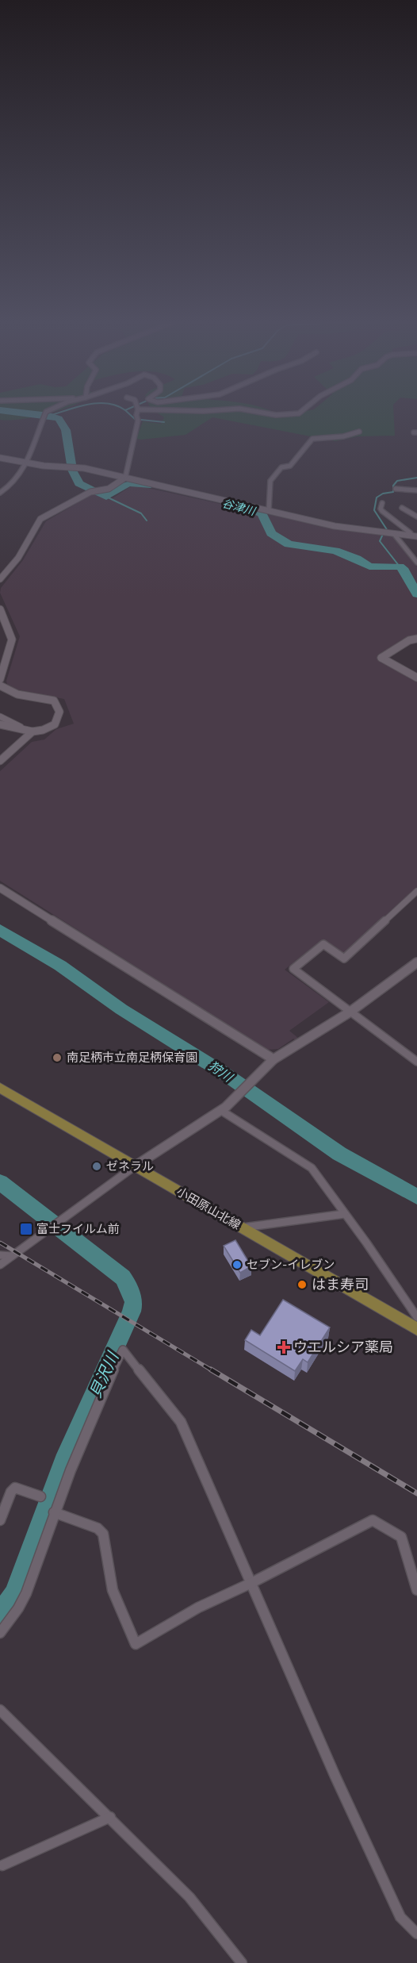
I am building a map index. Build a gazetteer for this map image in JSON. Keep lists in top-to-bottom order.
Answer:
{
  "streets": {
    "main road": ["小田原山北線"]
  },
  "water": ["谷津川", "狩川", "貝沢川"],
  "places": {
    "other": [
      "南足柄市立南足柄保育園",
      "ゼネラル",
      "セブン-イレブン",
      "はま寿司"
    ],
    "transit": ["富士フイルム前"],
    "health": ["ウエルシア薬局"]
  }
}
